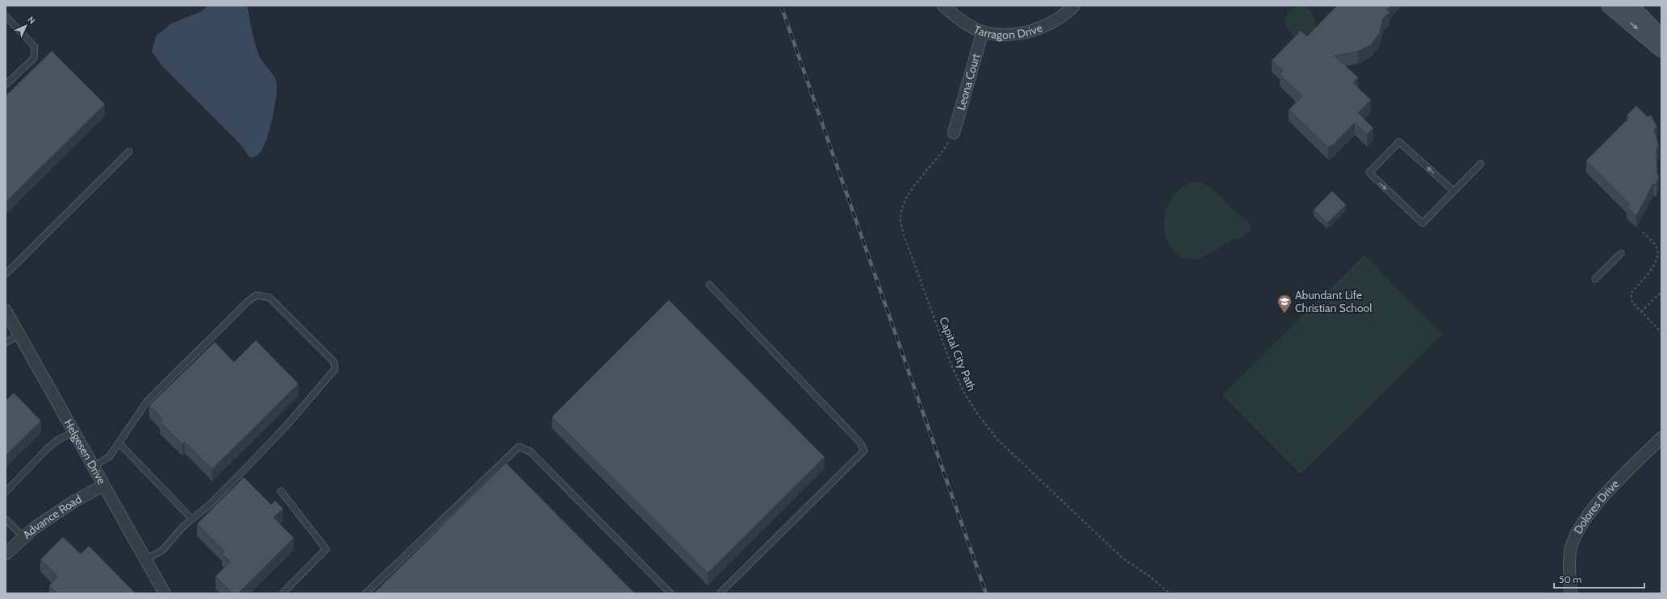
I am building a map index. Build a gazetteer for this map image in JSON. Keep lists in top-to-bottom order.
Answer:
{
  "streets": {
    "street": [
      "Tarragon Drive",
      "Leona Court",
      "Helgesen Drive",
      "Dolores Drive",
      "Advance Road"
    ],
    "path": ["Capital City Path"]
  },
  "crossings": [
    ["Tarragon Drive", "Leona Court"],
    ["Leona Court", "Capital City Path"],
    ["Helgesen Drive", "Advance Road"]
  ],
  "places": {
    "school or university": ["Abundant Life Christian School"]
  },
  "scale_bar": "50 m",
  "north": "top right"
}
